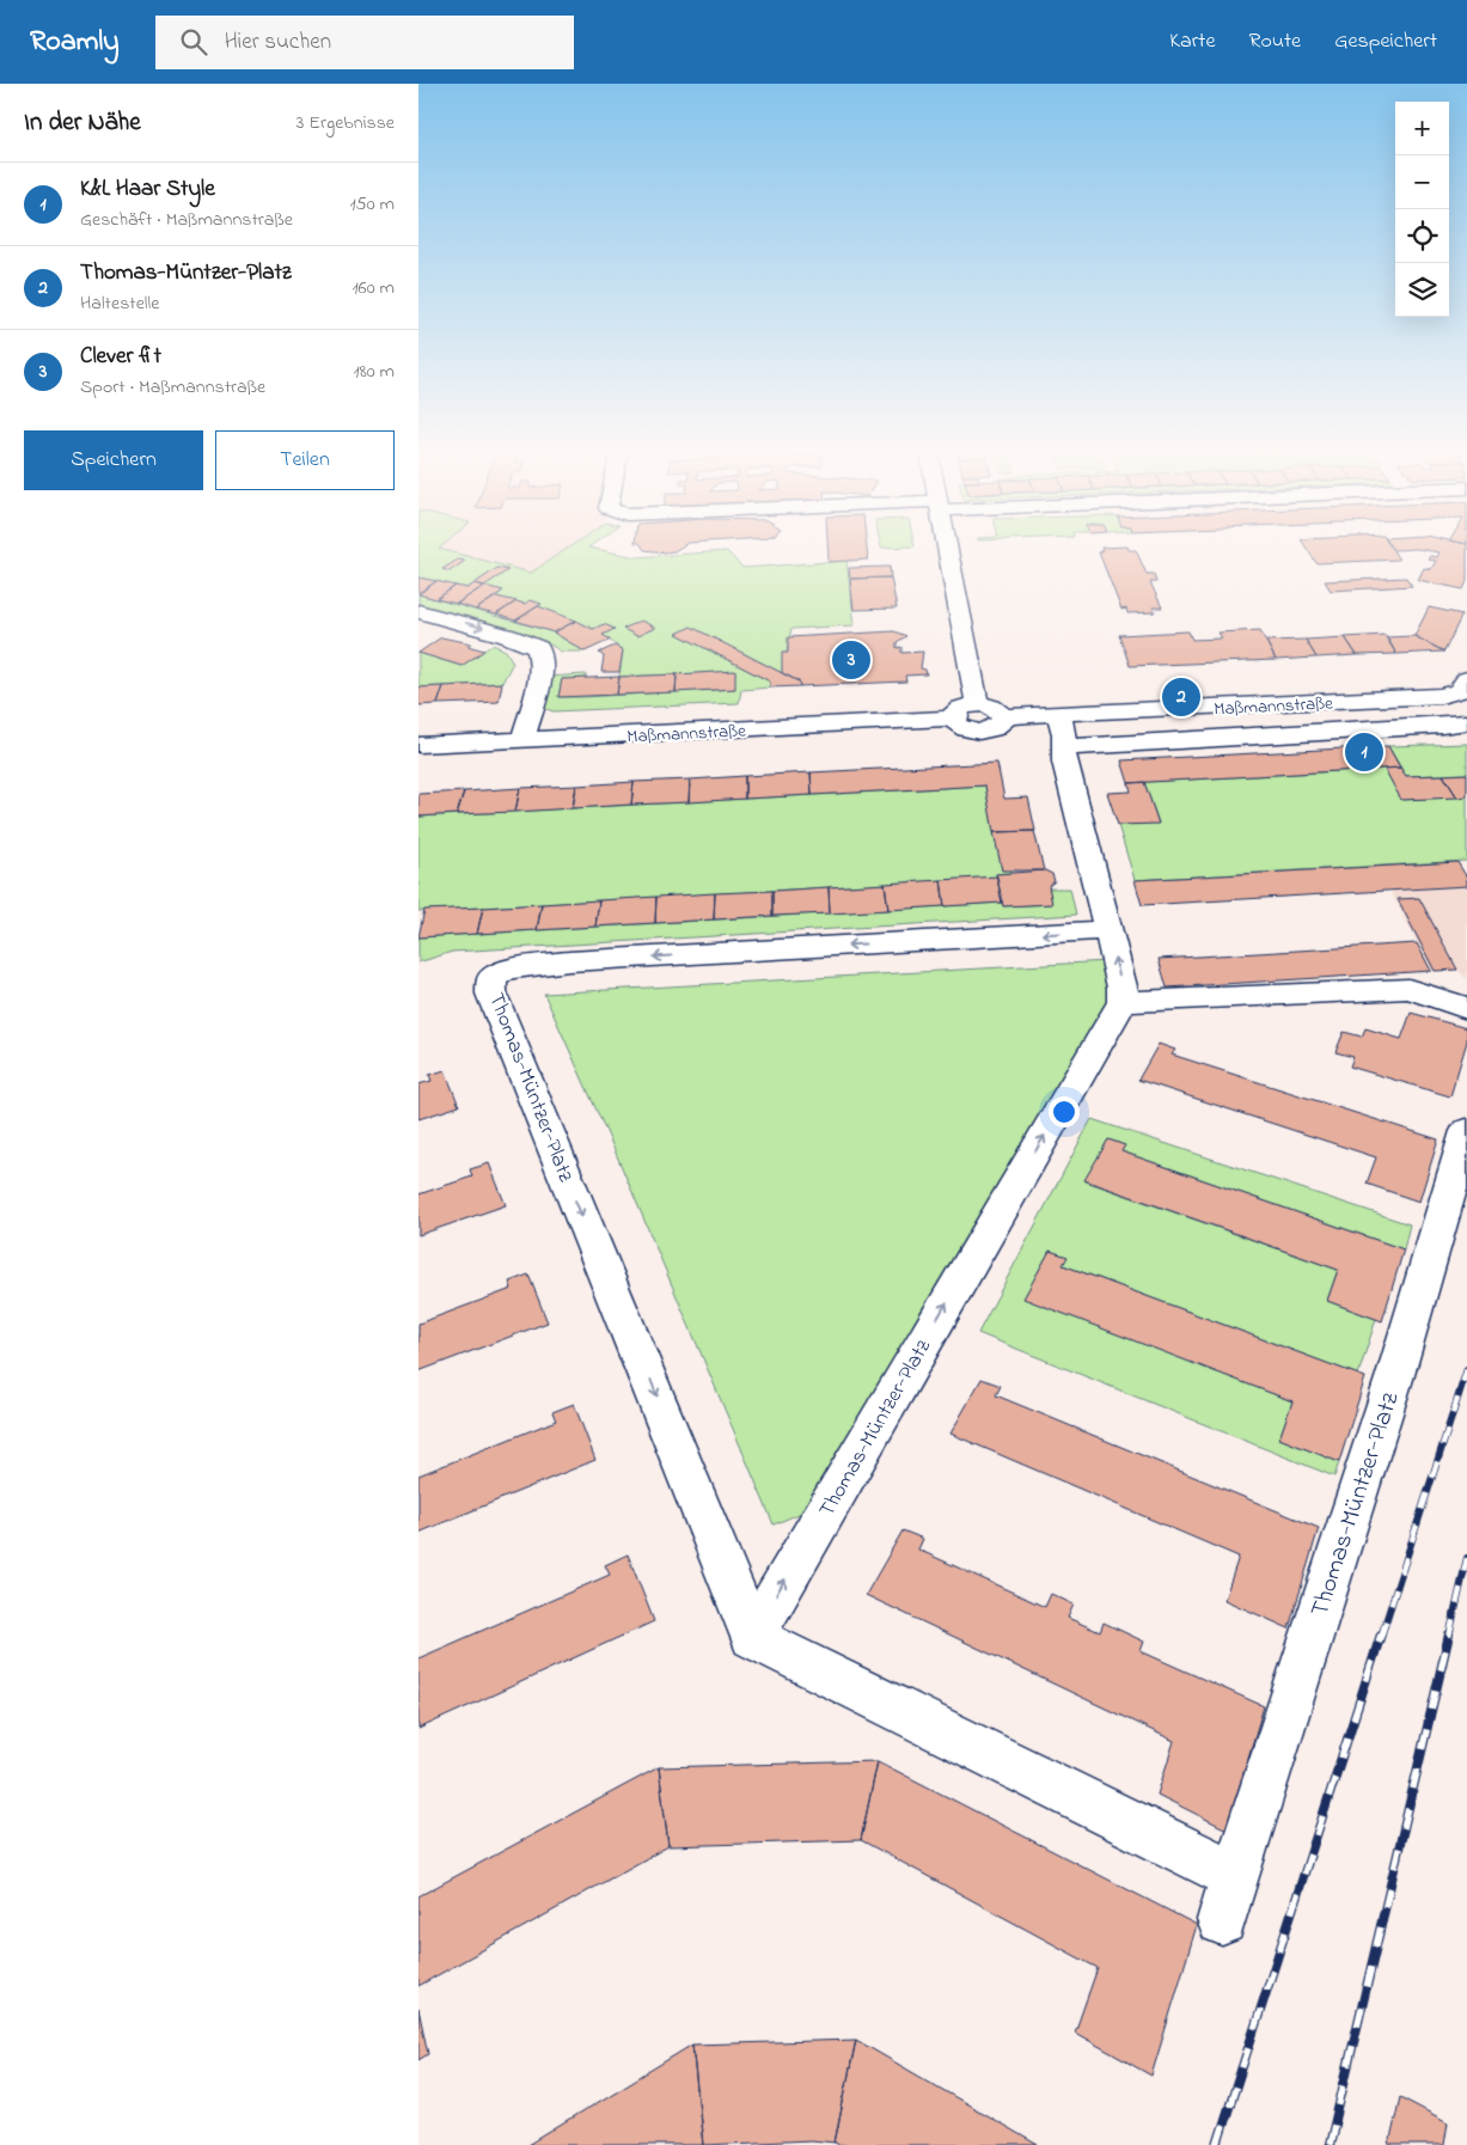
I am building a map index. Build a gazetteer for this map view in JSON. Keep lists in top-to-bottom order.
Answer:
{
  "streets": {
    "street": ["Maßmannstraße", "Thomas-Müntzer-Platz"]
  },
  "page": {
    "header": "Roamly",
    "search": "Hier suchen",
    "nav": ["Karte", "Route", "Gespeichert"],
    "heading": ["In der Nähe", "3 Ergebnisse"],
    "map_buttons": ["+", "−"],
    "list": [
      {
        "mark": "1",
        "name": "K&L Haar Style",
        "note": "Geschäft · Maßmannstraße",
        "value": "150 m"
      },
      {
        "mark": "2",
        "name": "Thomas-Müntzer-Platz",
        "note": "Haltestelle",
        "value": "160 m"
      },
      {
        "mark": "3",
        "name": "Clever fit",
        "note": "Sport · Maßmannstraße",
        "value": "180 m"
      }
    ],
    "buttons": ["Speichern", "Teilen"],
    "pins": ["3", "2", "1"]
  }
}
